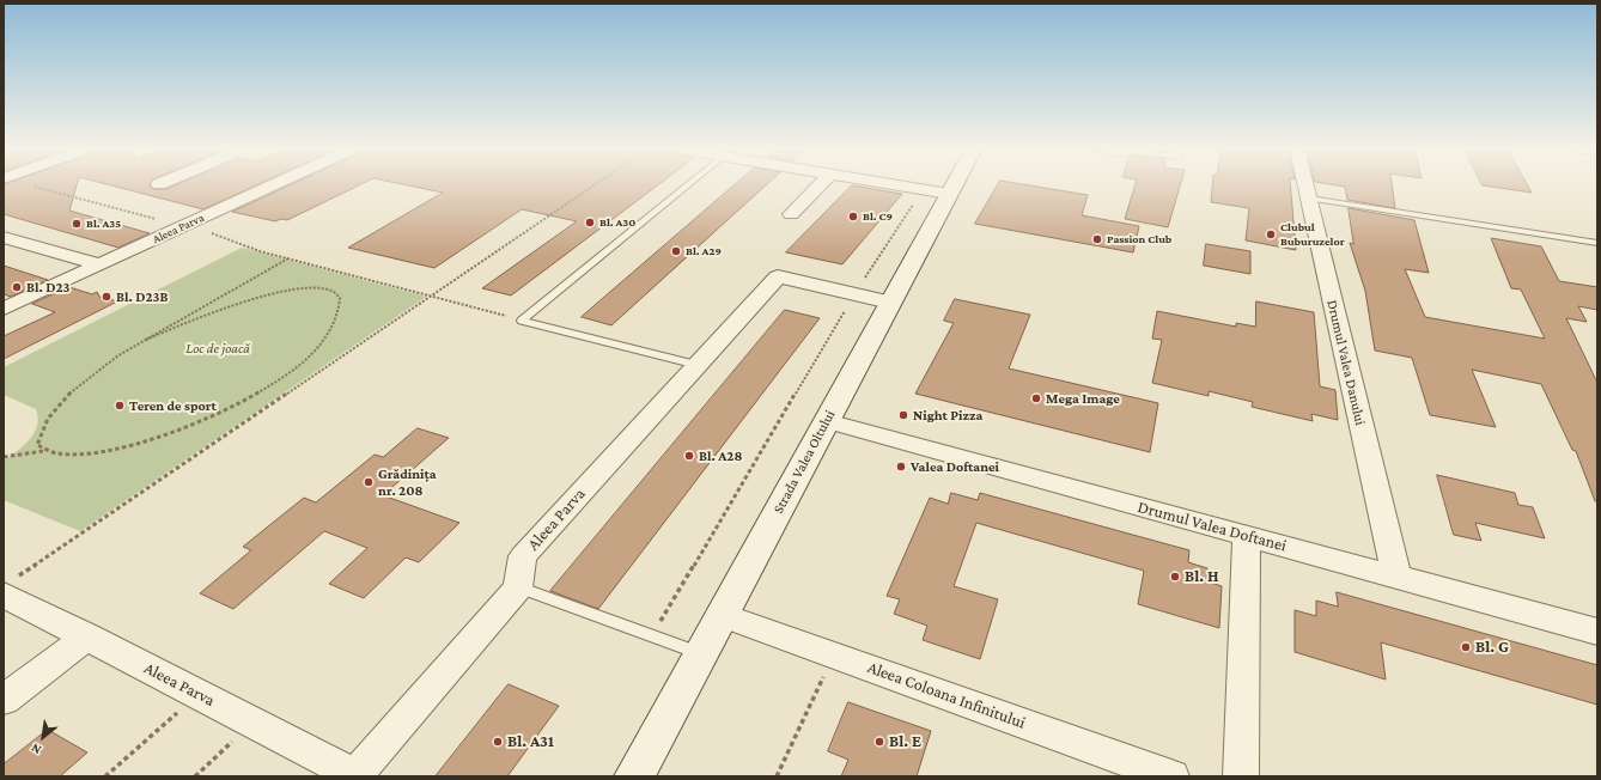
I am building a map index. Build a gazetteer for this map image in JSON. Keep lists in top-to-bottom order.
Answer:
{
  "streets": {
    "main road": ["Strada Valea Oltului"],
    "street": [
      "Aleea Parva",
      "Drumul Valea Danului",
      "Drumul Valea Doftanei",
      "Aleea Coloana Infinitului"
    ]
  },
  "crossings": [
    ["Drumul Valea Danului", "Drumul Valea Doftanei"],
    ["Strada Valea Oltului", "Drumul Valea Doftanei"],
    ["Strada Valea Oltului", "Aleea Coloana Infinitului"]
  ],
  "parks": ["Loc de joacă"],
  "places": [
    "Bl. C9",
    "Bl. A30",
    "Bl. A35",
    "Clubul Buburuzelor",
    "Passion Club",
    "Bl. A29",
    "Bl. D23",
    "Bl. D23B",
    "Mega Image",
    "Teren de sport",
    "Night Pizza",
    "Bl. A28",
    "Valea Doftanei",
    "Grădinița nr. 208",
    "Bl. H",
    "Bl. G",
    "Bl. A31",
    "Bl. E"
  ],
  "north": "bottom left"
}
